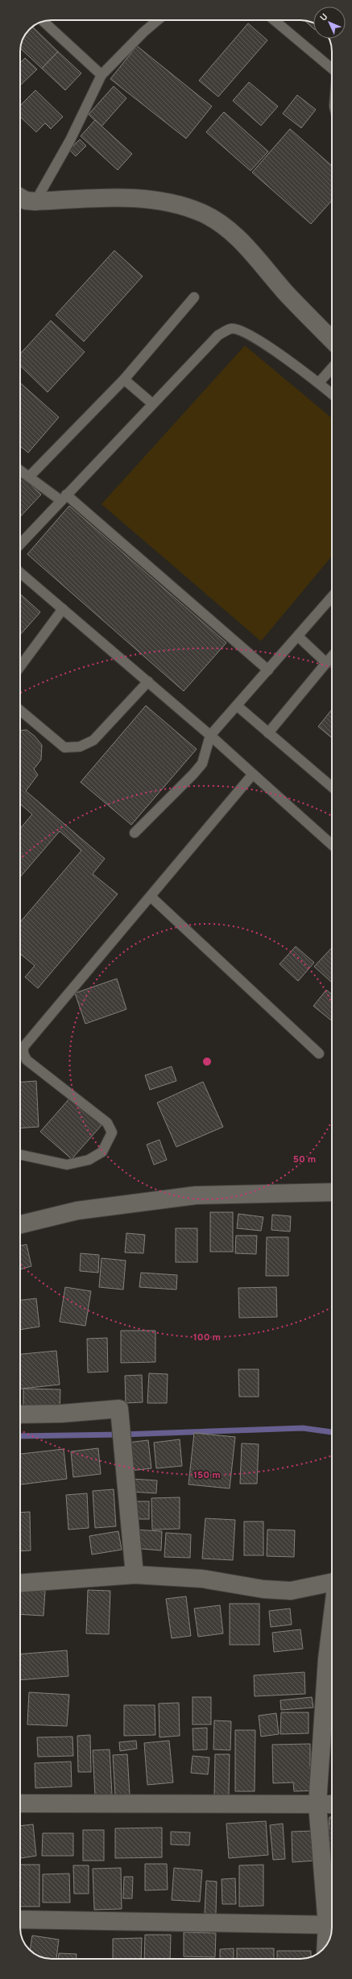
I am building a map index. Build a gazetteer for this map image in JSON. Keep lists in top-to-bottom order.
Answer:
{
  "north": "top left",
  "rings": ["50 m", "100 m", "150 m"]
}
